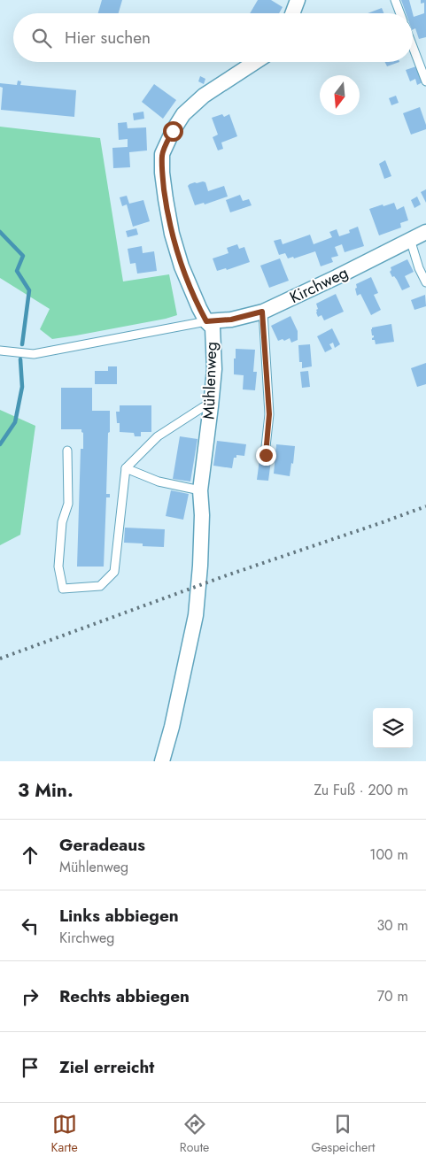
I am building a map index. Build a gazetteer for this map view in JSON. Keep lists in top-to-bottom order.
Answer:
{
  "streets": {
    "street": ["Kirchweg", "Mühlenweg"]
  },
  "crossings": [
    ["Kirchweg", "Mühlenweg"]
  ],
  "north": "bottom",
  "page": {
    "search": "Hier suchen",
    "heading": ["3 Min.", "Zu Fuß · 200 m"],
    "list": [
      ["Geradeaus", "Mühlenweg", "100 m"],
      ["Links abbiegen", "Kirchweg", "30 m"],
      ["Rechts abbiegen", "70 m"],
      "Ziel erreicht"
    ],
    "nav": ["Karte", "Route", "Gespeichert"]
  }
}
